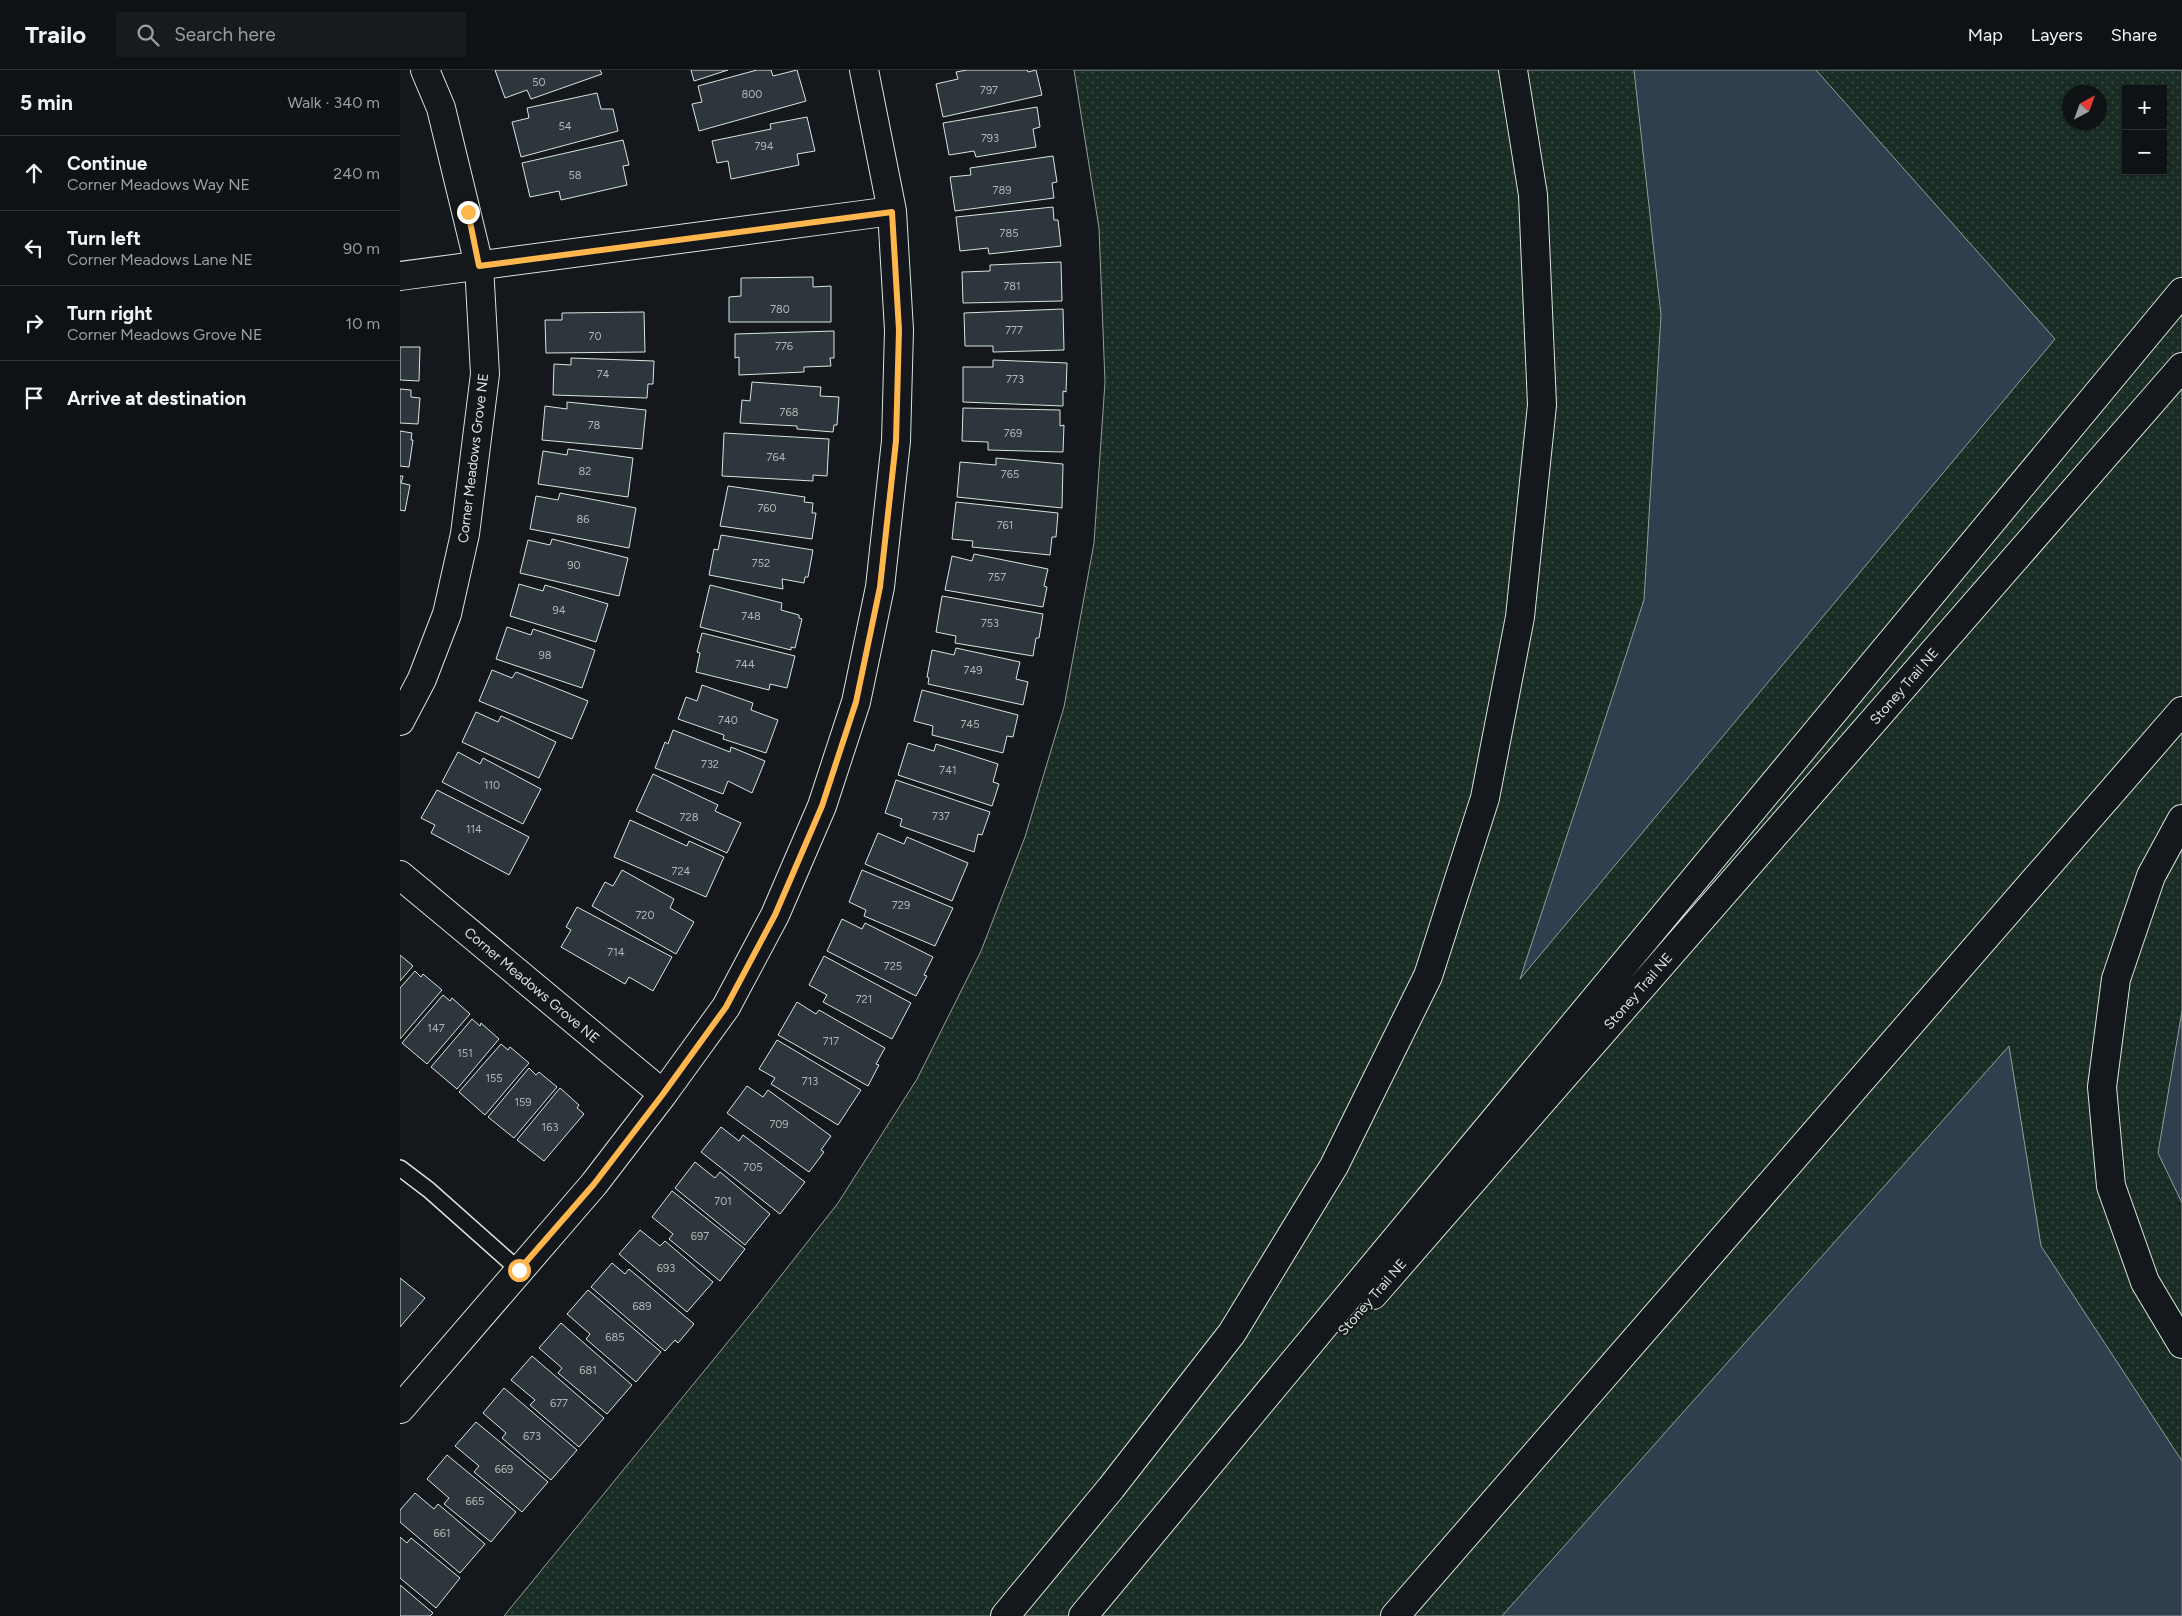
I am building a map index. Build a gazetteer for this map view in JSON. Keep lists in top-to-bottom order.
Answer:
{
  "streets": {
    "main road": ["Corner Meadows Grove NE", "Stoney Trail NE"]
  },
  "house_numbers": [
    "50",
    "797",
    "800",
    "54",
    "793",
    "794",
    "58",
    "789",
    "785",
    "781",
    "780",
    "777",
    "70",
    "776",
    "74",
    "773",
    "768",
    "78",
    "769",
    "764",
    "82",
    "765",
    "760",
    "86",
    "761",
    "752",
    "90",
    "757",
    "94",
    "748",
    "753",
    "98",
    "744",
    "749",
    "740",
    "745",
    "732",
    "741",
    "110",
    "737",
    "728",
    "114",
    "724",
    "729",
    "720",
    "714",
    "725",
    "721",
    "147",
    "717",
    "151",
    "155",
    "713",
    "159",
    "709",
    "163",
    "705",
    "701",
    "697",
    "693",
    "689",
    "685",
    "681",
    "677",
    "673",
    "669",
    "665",
    "661"
  ],
  "north": "top right",
  "page": {
    "header": "Trailo",
    "search": "Search here",
    "nav": ["Map", "Layers", "Share"],
    "heading": ["5 min", "Walk · 340 m"],
    "map_buttons": ["+", "−"],
    "list": [
      ["Continue", "Corner Meadows Way NE", "240 m"],
      ["Turn left", "Corner Meadows Lane NE", "90 m"],
      ["Turn right", "Corner Meadows Grove NE", "10 m"],
      "Arrive at destination"
    ]
  }
}
